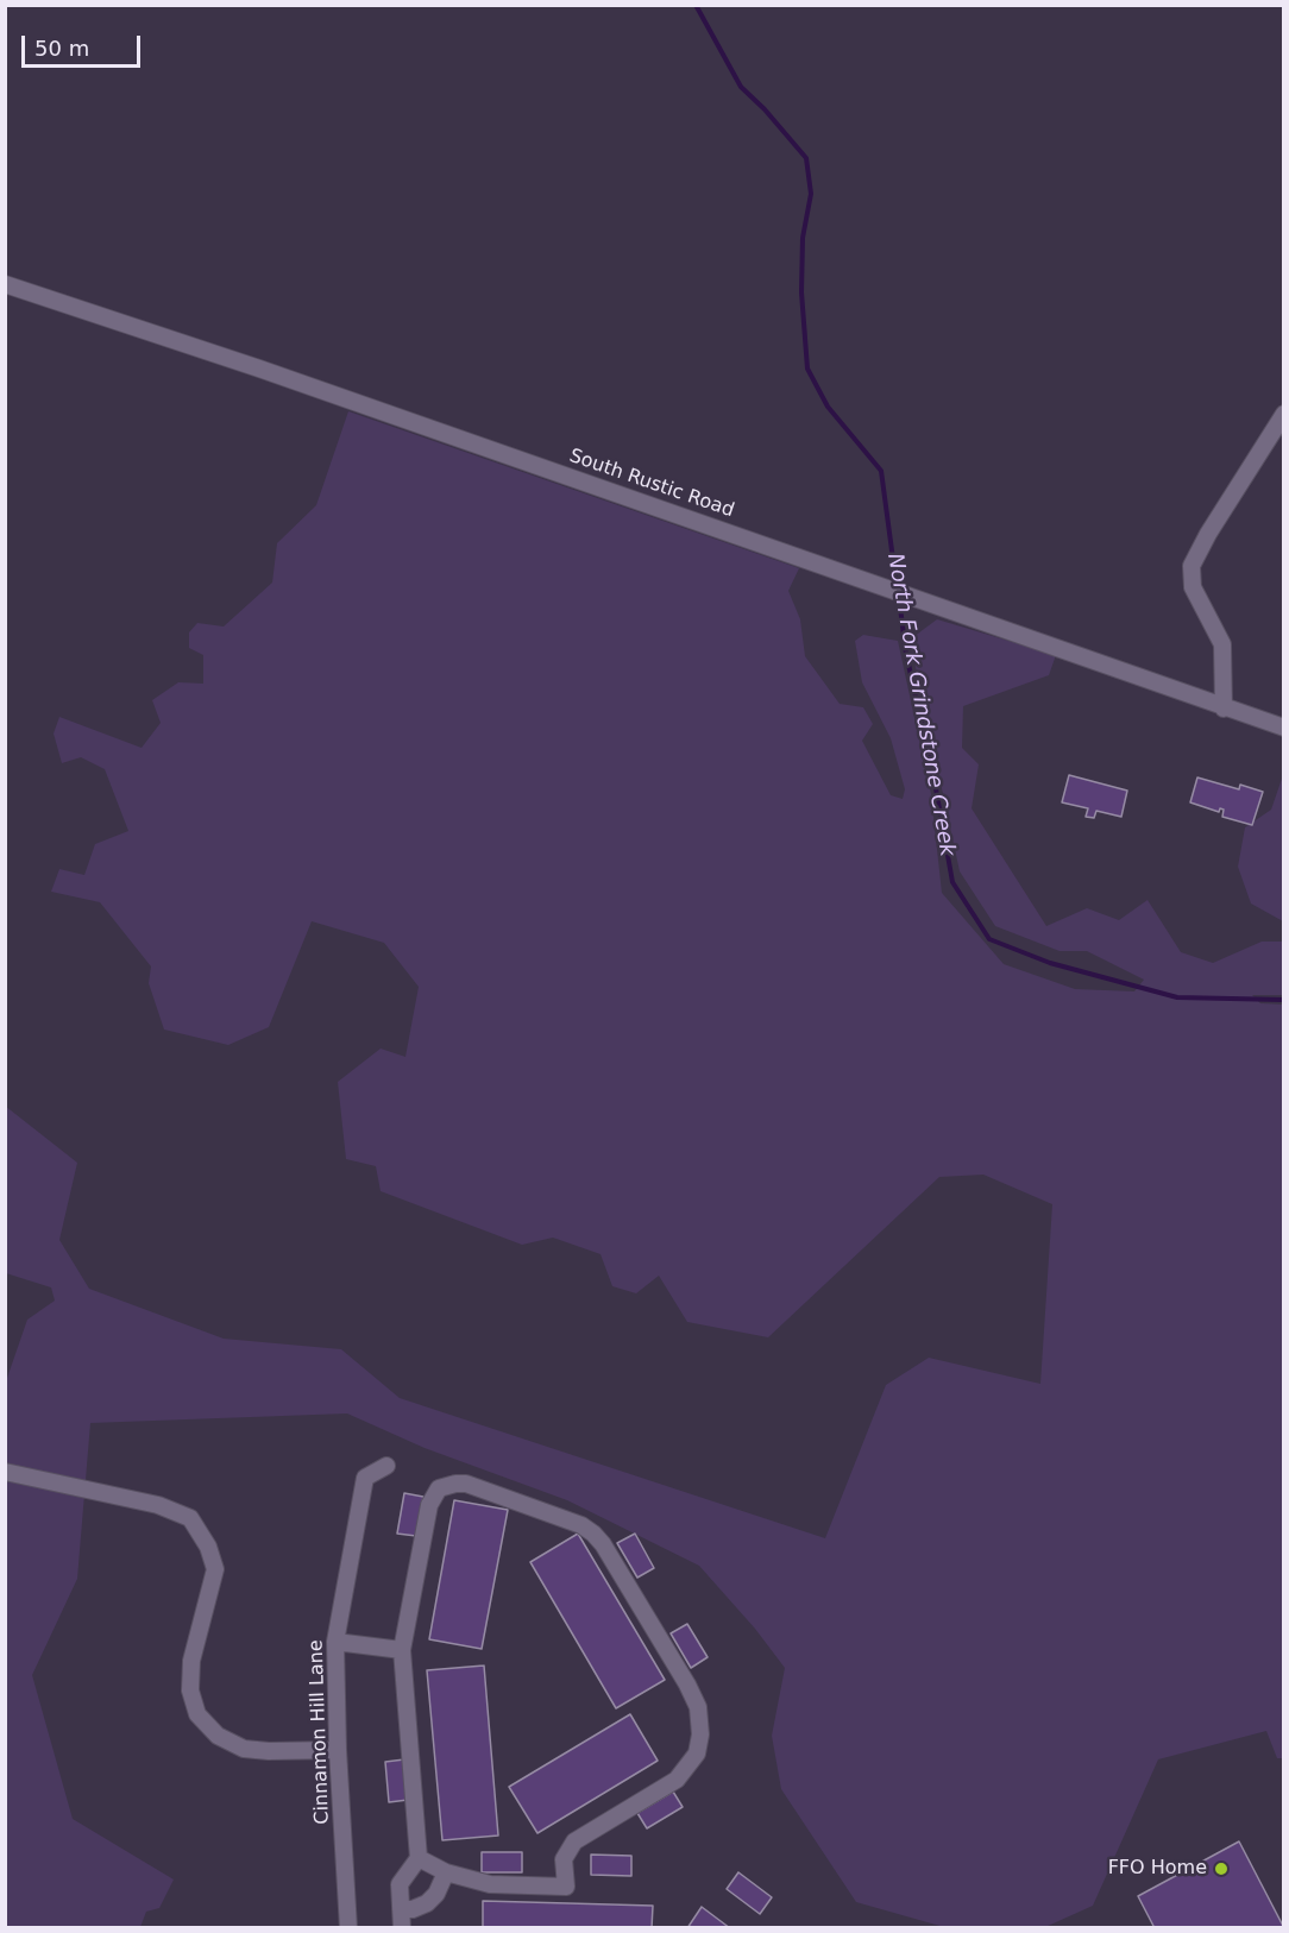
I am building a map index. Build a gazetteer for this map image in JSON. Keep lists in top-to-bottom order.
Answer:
{
  "streets": {
    "street": ["South Rustic Road", "Cinnamon Hill Lane"]
  },
  "water": ["North Fork Grindstone Creek"],
  "places": ["FFO Home"],
  "scale_bar": "50 m"
}
